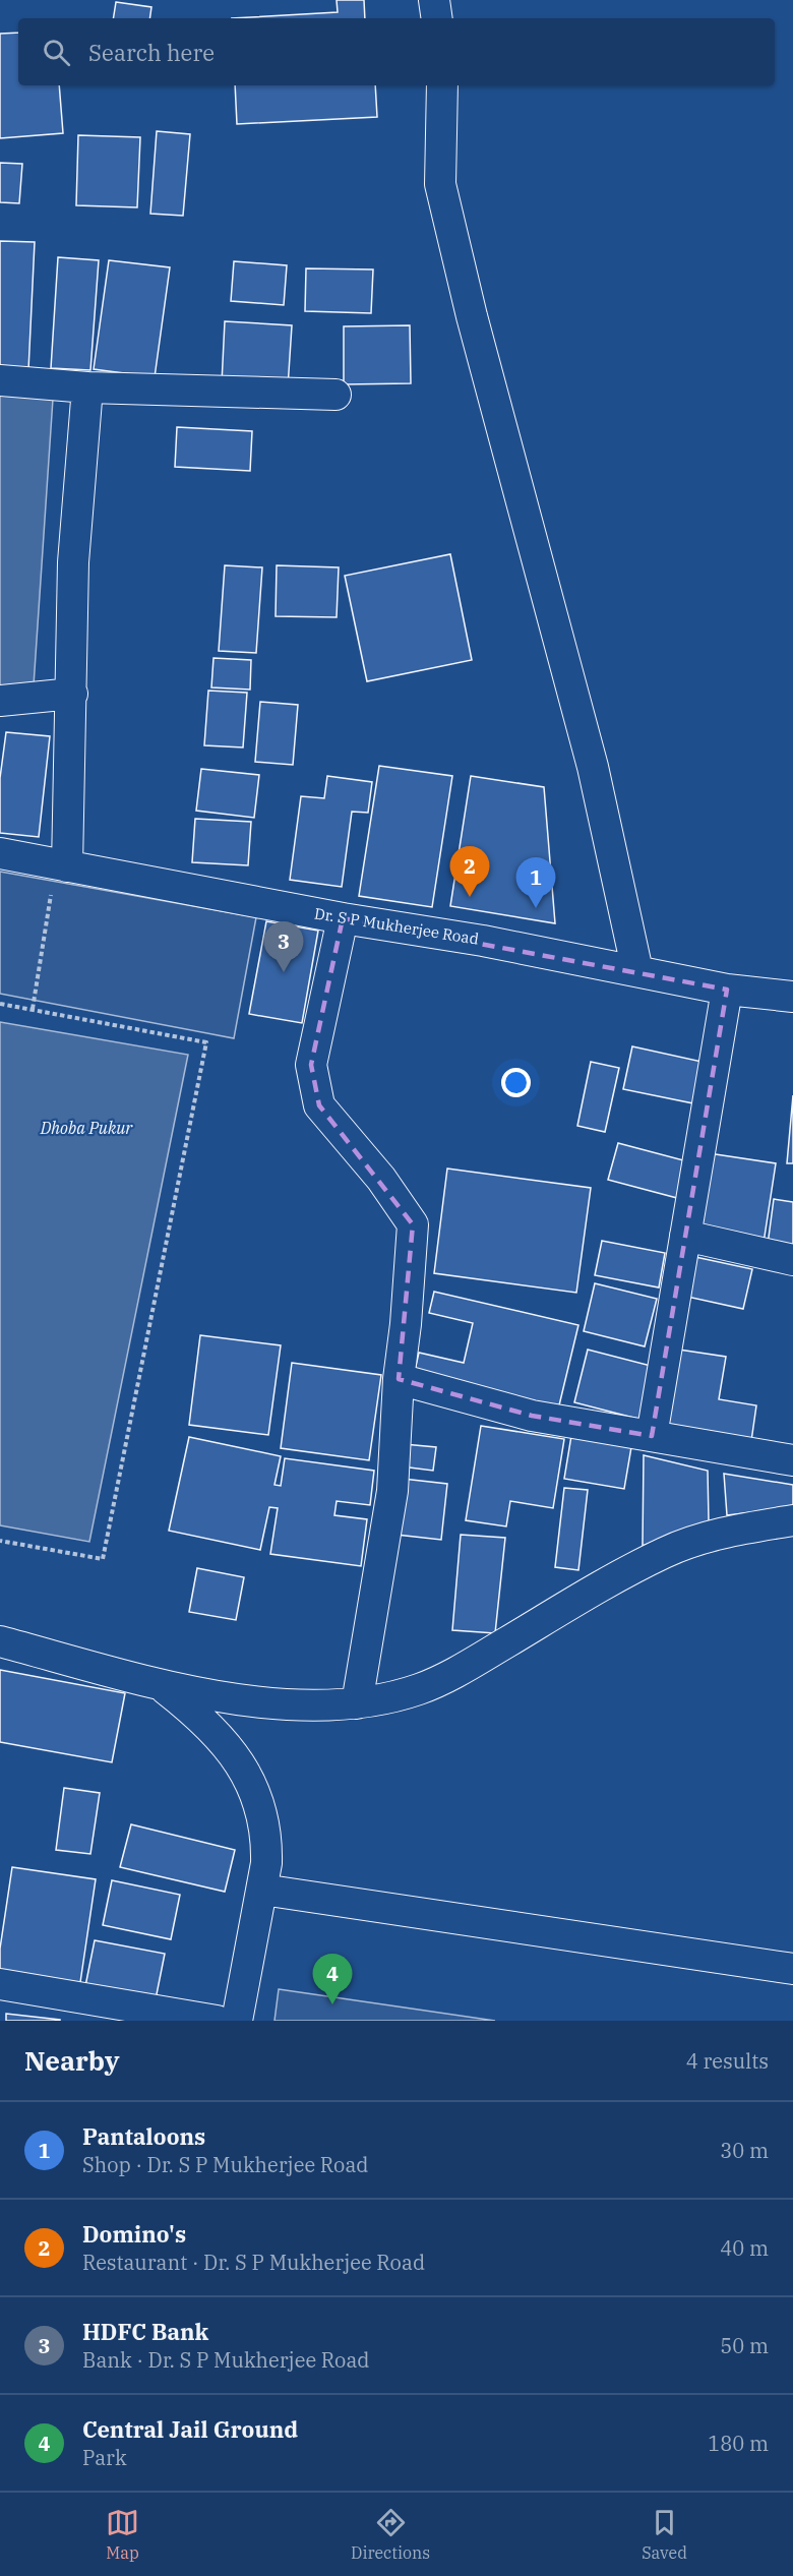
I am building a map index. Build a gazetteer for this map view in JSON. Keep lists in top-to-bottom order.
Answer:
{
  "streets": {
    "street": ["Dr. S P Mukherjee Road"]
  },
  "water": ["Dhoba Pukur"],
  "page": {
    "search": "Search here",
    "pins": [
      "2",
      "1",
      "3",
      "4"
    ],
    "heading": ["Nearby", "4 results"],
    "list": [
      {
        "mark": "1",
        "name": "Pantaloons",
        "note": "Shop · Dr. S P Mukherjee Road",
        "value": "30 m"
      },
      {
        "mark": "2",
        "name": "Domino's",
        "note": "Restaurant · Dr. S P Mukherjee Road",
        "value": "40 m"
      },
      {
        "mark": "3",
        "name": "HDFC Bank",
        "note": "Bank · Dr. S P Mukherjee Road",
        "value": "50 m"
      },
      {
        "mark": "4",
        "name": "Central Jail Ground",
        "note": "Park",
        "value": "180 m"
      }
    ],
    "nav": ["Map", "Directions", "Saved"]
  }
}
